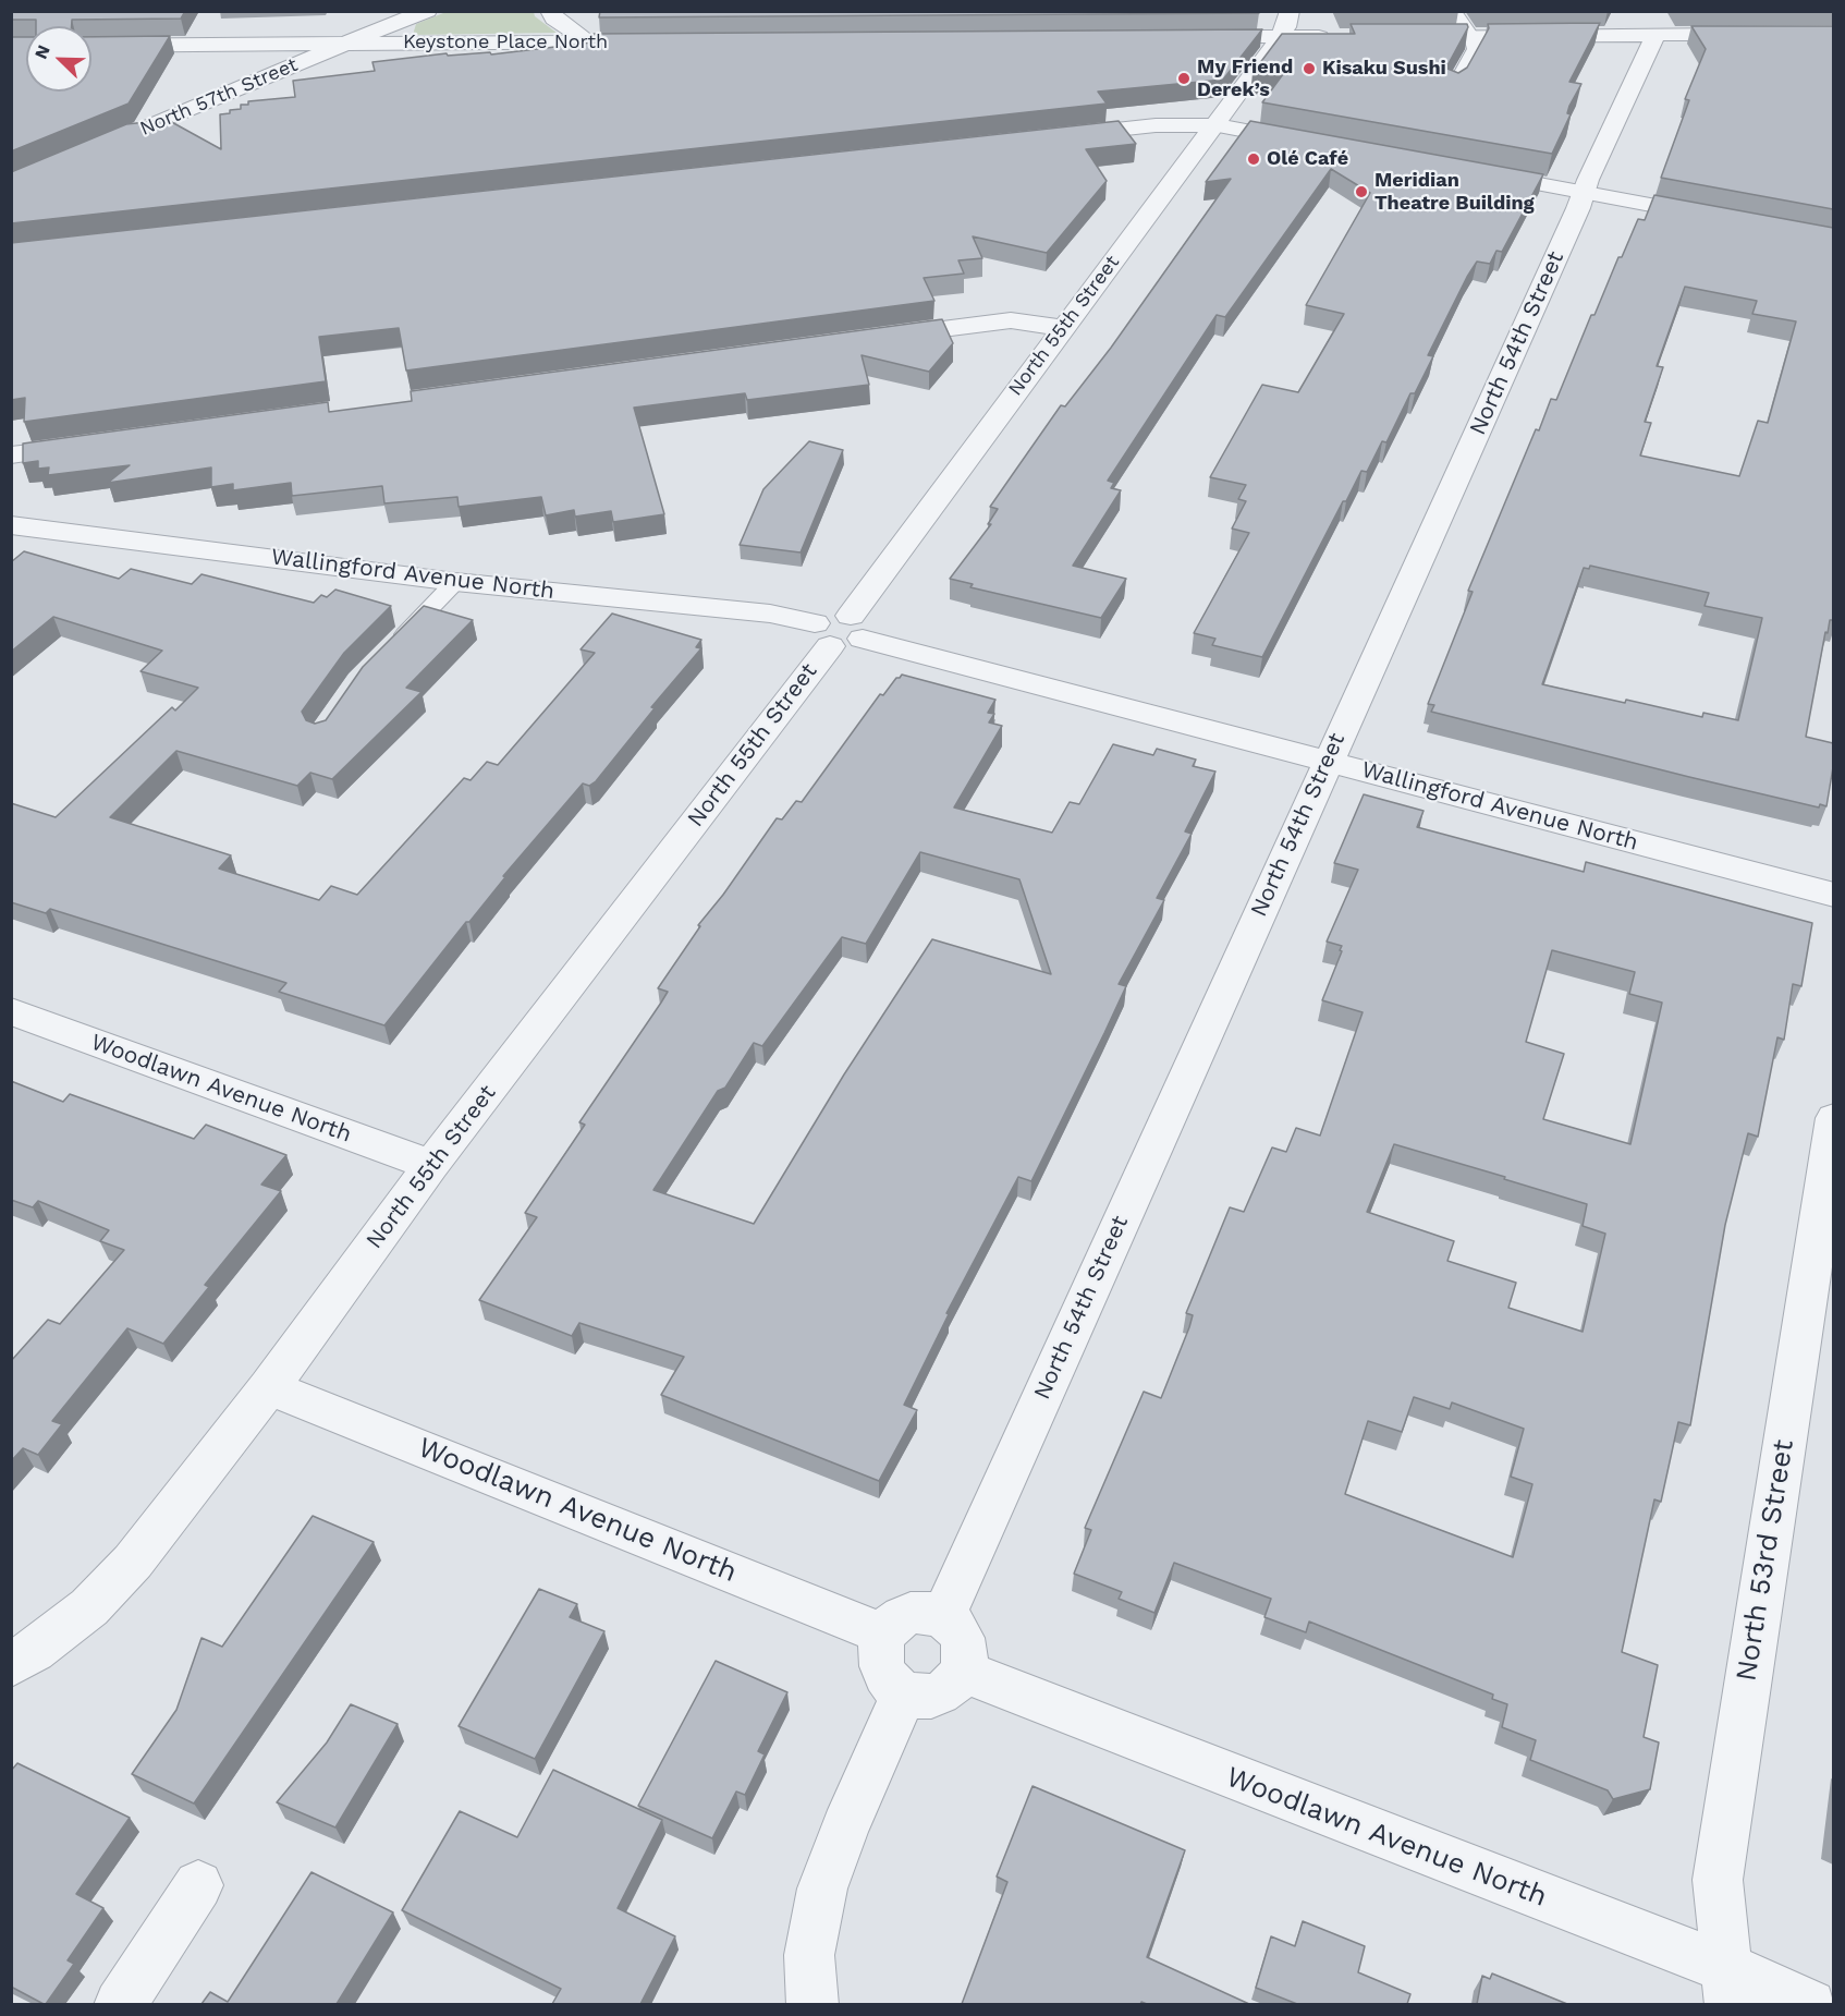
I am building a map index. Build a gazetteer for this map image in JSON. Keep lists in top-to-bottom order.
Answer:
{
  "streets": {
    "street": [
      "Keystone Place North",
      "North 57th Street",
      "North 55th Street",
      "North 54th Street",
      "Wallingford Avenue North",
      "Woodlawn Avenue North",
      "North 53rd Street"
    ]
  },
  "crossings": [
    ["Keystone Place North", "North 57th Street"],
    ["North 55th Street", "Wallingford Avenue North"],
    ["North 55th Street", "Woodlawn Avenue North"],
    ["North 54th Street", "Wallingford Avenue North"],
    ["North 54th Street", "Woodlawn Avenue North"],
    ["Woodlawn Avenue North", "North 53rd Street"]
  ],
  "places": [
    "Kisaku Sushi",
    "My Friend Derek’s",
    "Olé Café",
    "Meridian Theatre Building"
  ],
  "north": "top left"
}
